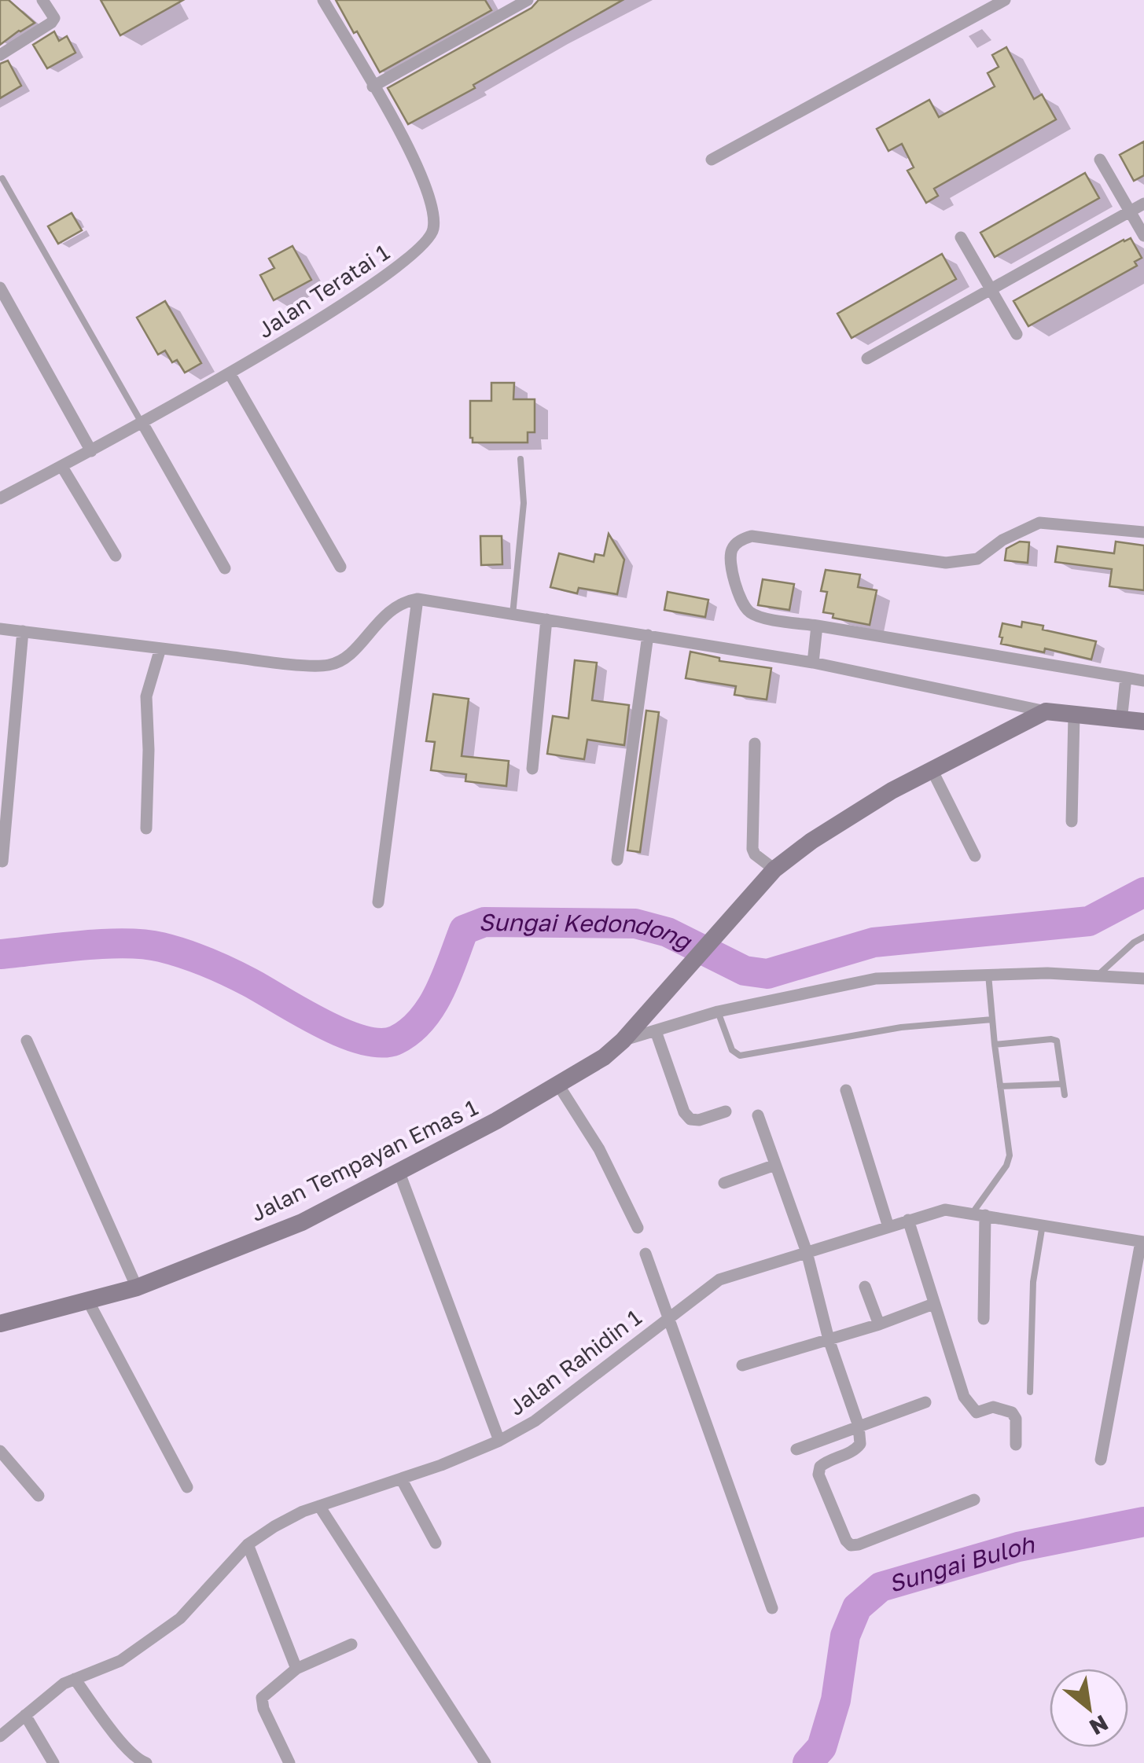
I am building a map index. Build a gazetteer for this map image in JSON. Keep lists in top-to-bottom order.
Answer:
{
  "streets": {
    "street": ["Jalan Teratai 1", "Jalan Tempayan Emas 1", "Jalan Rahidin 1"]
  },
  "water": ["Sungai Kedondong", "Sungai Buloh"],
  "north": "bottom right"
}
